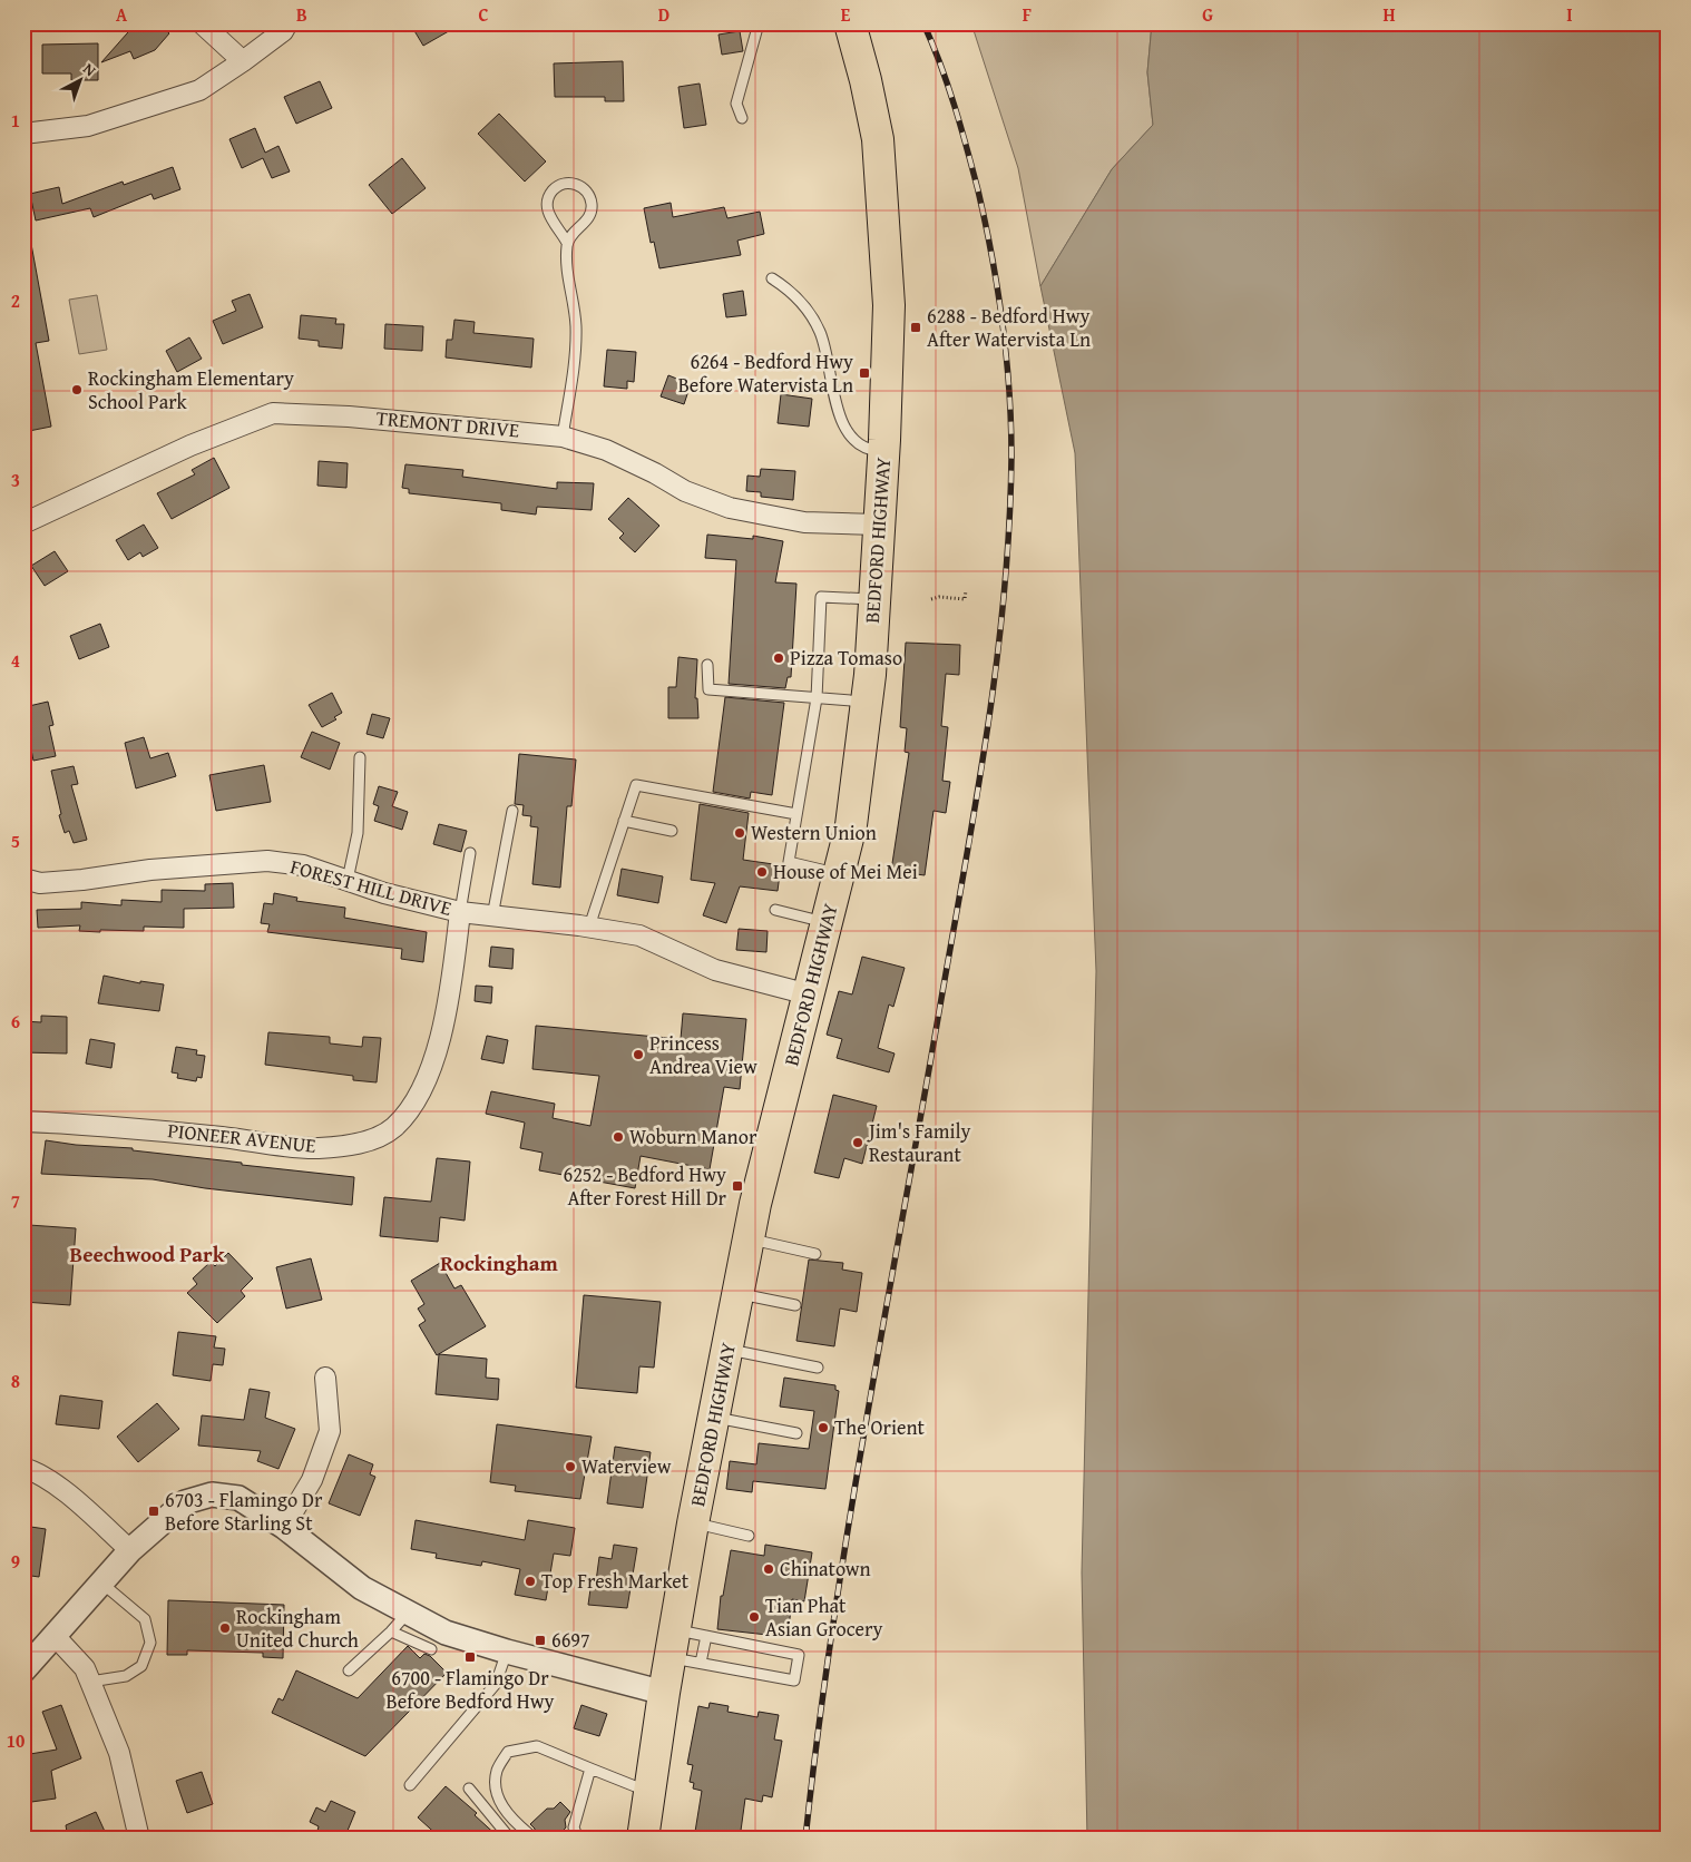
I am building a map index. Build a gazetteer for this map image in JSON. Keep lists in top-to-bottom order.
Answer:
{
  "streets": {
    "main road": ["BEDFORD HIGHWAY"],
    "street": ["TREMONT DRIVE", "FOREST HILL DRIVE", "PIONEER AVENUE"]
  },
  "crossings": [
    ["TREMONT DRIVE", "BEDFORD HIGHWAY"],
    ["BEDFORD HIGHWAY", "FOREST HILL DRIVE"],
    ["FOREST HILL DRIVE", "PIONEER AVENUE"]
  ],
  "districts": ["Beechwood Park", "Rockingham"],
  "places": {
    "transit": [
      "6288 - Bedford Hwy After Watervista Ln",
      "6264 - Bedford Hwy Before Watervista Ln",
      "6252 - Bedford Hwy After Forest Hill Dr",
      "6703 - Flamingo Dr Before Starling St",
      "6697",
      "6700 - Flamingo Dr Before Bedford Hwy"
    ],
    "other": [
      "Rockingham Elementary School Park",
      "Pizza Tomaso",
      "Western Union",
      "House of Mei Mei",
      "Princess Andrea View",
      "Woburn Manor",
      "Jim's Family Restaurant",
      "The Orient",
      "Waterview",
      "Chinatown",
      "Top Fresh Market",
      "Tian Phat Asian Grocery",
      "Rockingham United Church"
    ]
  },
  "north": "top right",
  "grid": {
    "columns": [
      "A",
      "B",
      "C",
      "D",
      "E",
      "F",
      "G",
      "H",
      "I"
    ],
    "rows": [
      "1",
      "2",
      "3",
      "4",
      "5",
      "6",
      "7",
      "8",
      "9",
      "10"
    ]
  }
}
